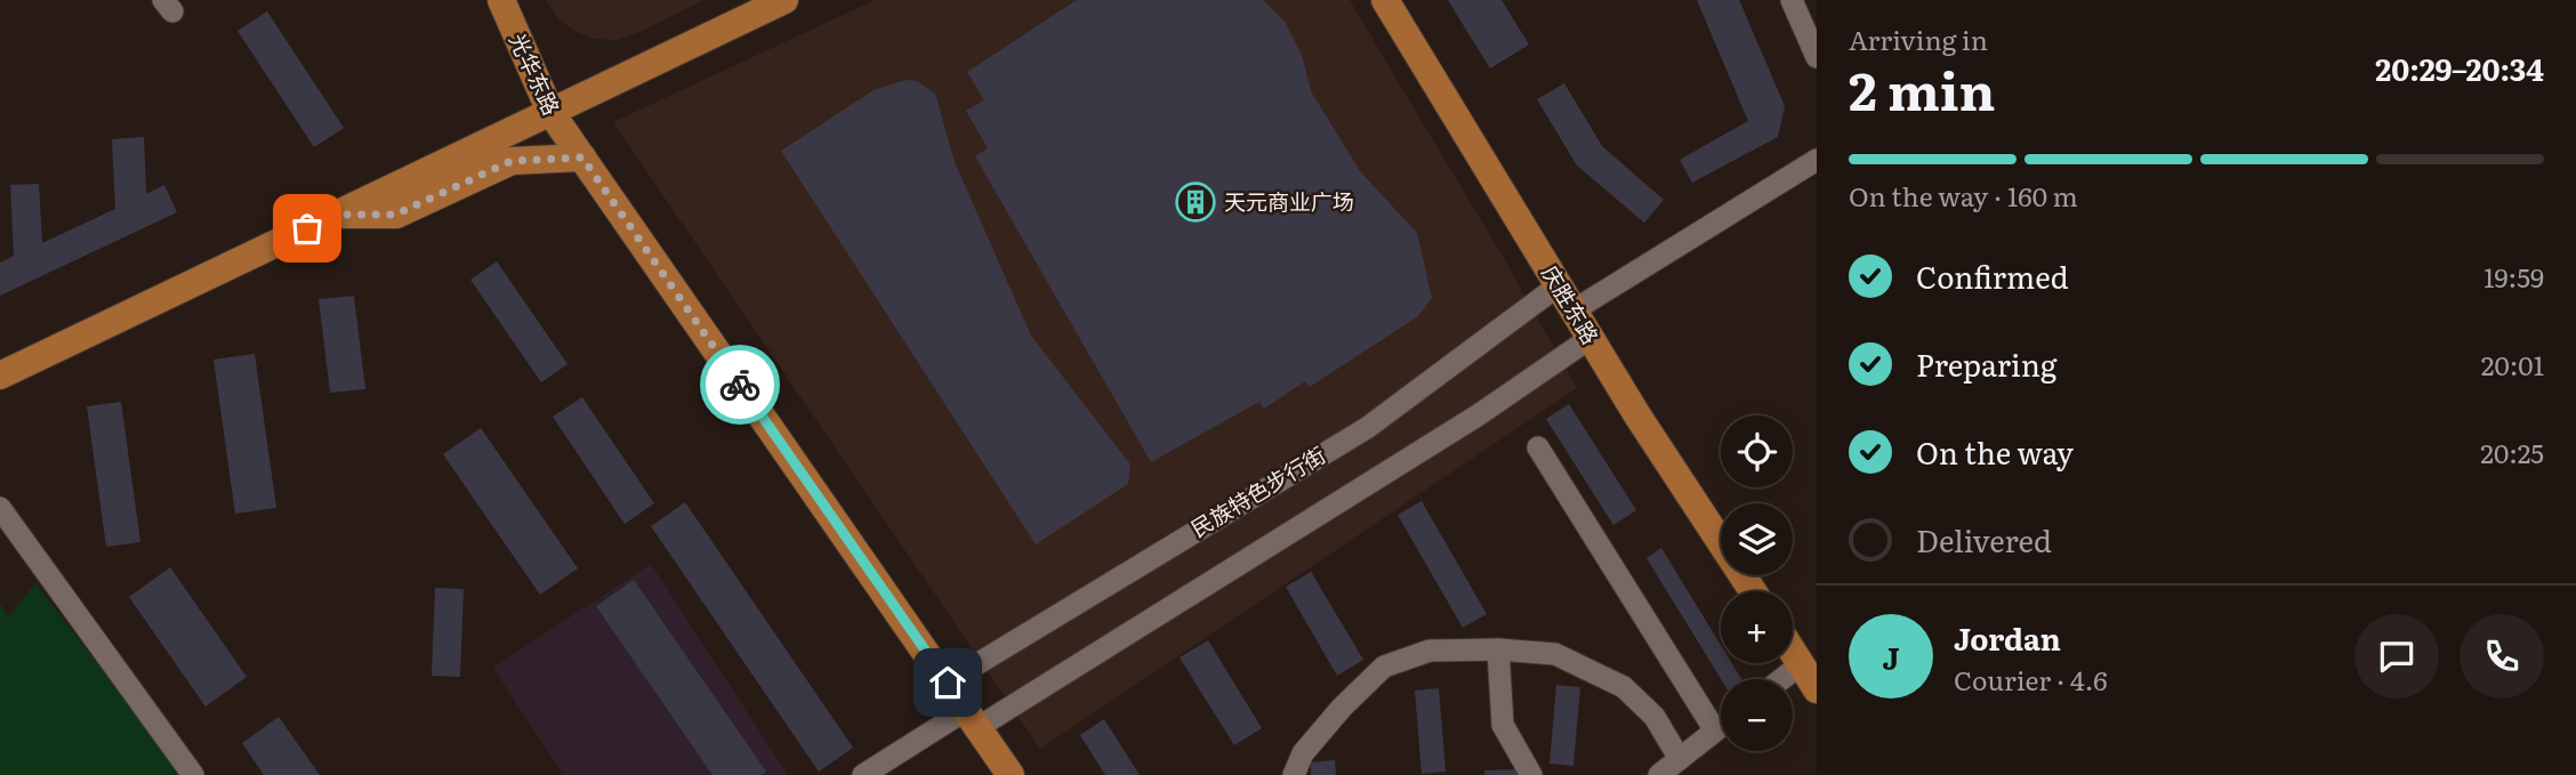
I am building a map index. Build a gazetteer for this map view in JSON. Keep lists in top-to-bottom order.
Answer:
{
  "streets": {
    "main road": ["光华东路", "庆胜东路"],
    "street": ["民族特色步行街"]
  },
  "crossings": [
    ["光华东路", "民族特色步行街"],
    ["庆胜东路", "民族特色步行街"]
  ],
  "places": {
    "building": ["天元商业广场"]
  },
  "page": {
    "heading": ["2 min", "Arriving in", "20:29–20:34"],
    "panel": ["Jordan", "Courier · 4.6"],
    "bar": "On the way · 160 m",
    "list": [
      ["Confirmed", "19:59"],
      ["Preparing", "20:01"],
      ["On the way", "20:25"],
      "Delivered"
    ],
    "map_buttons": ["+", "−"],
    "round": "J"
  }
}
